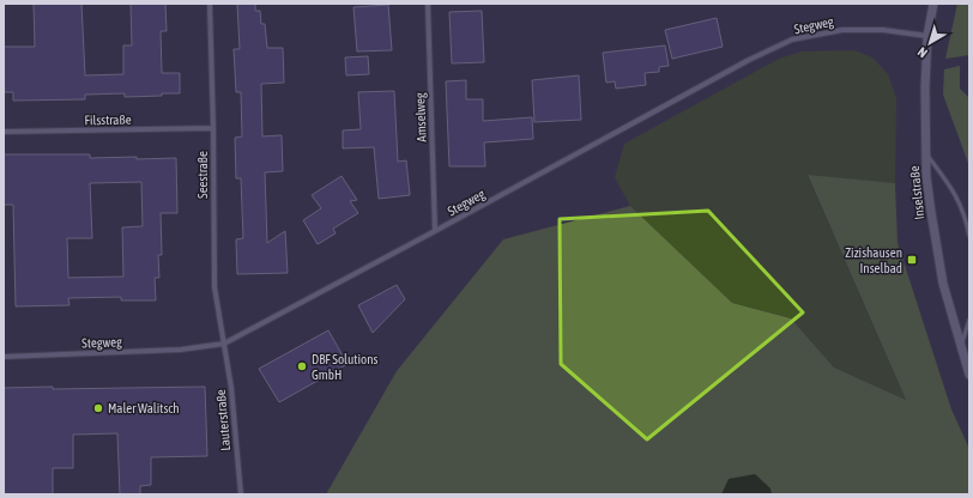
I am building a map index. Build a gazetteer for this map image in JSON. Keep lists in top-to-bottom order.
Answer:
{
  "streets": {
    "street": [
      "Stegweg",
      "Amselweg",
      "Filsstraße",
      "Seestraße",
      "Inselstraße",
      "Lauterstraße"
    ]
  },
  "crossings": [
    ["Stegweg", "Amselweg"],
    ["Stegweg", "Seestraße"],
    ["Stegweg", "Inselstraße"],
    ["Stegweg", "Lauterstraße"],
    ["Filsstraße", "Seestraße"],
    ["Seestraße", "Lauterstraße"]
  ],
  "places": {
    "transit": ["Zizishausen Inselbad"],
    "other": ["DBF Solutions GmbH", "Maler Walitsch"]
  },
  "north": "bottom left"
}
